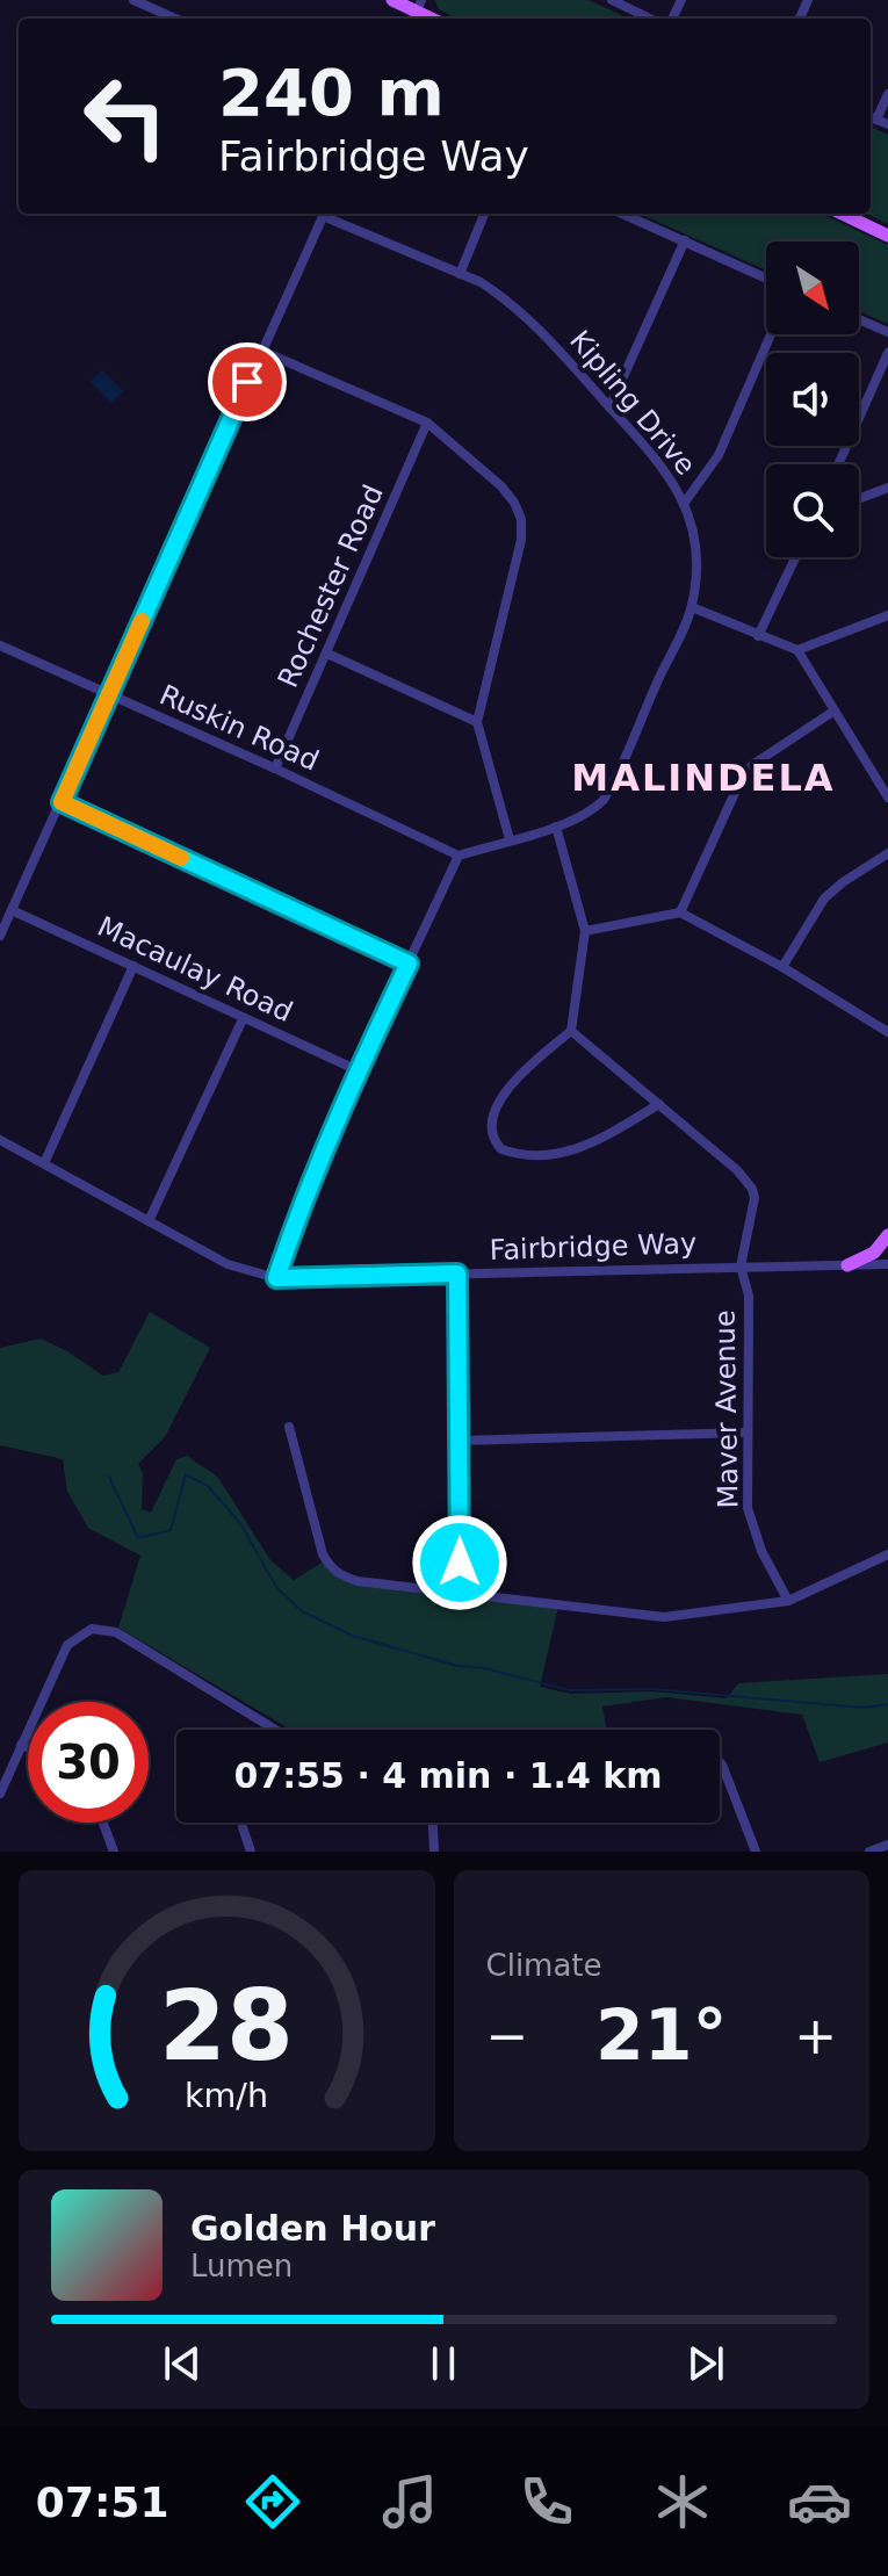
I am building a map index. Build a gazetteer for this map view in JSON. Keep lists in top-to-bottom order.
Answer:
{
  "streets": {
    "street": [
      "Kipling Drive",
      "Rochester Road",
      "Ruskin Road",
      "Macaulay Road",
      "Fairbridge Way",
      "Maver Avenue"
    ]
  },
  "crossings": [
    ["Kipling Drive", "Ruskin Road"],
    ["Rochester Road", "Ruskin Road"],
    ["Fairbridge Way", "Maver Avenue"]
  ],
  "districts": ["MALINDELA"],
  "north": "bottom right",
  "page": {
    "turn": ["240 m", "Fairbridge Way"],
    "limit": "30",
    "trip": "07:55 · 4 min · 1.4 km",
    "tile": "Climate",
    "heat": ["−", "21°", "+"],
    "song": ["Golden Hour", "Lumen"],
    "tabs": "07:51",
    "gauge": ["28", "km/h"]
  }
}
